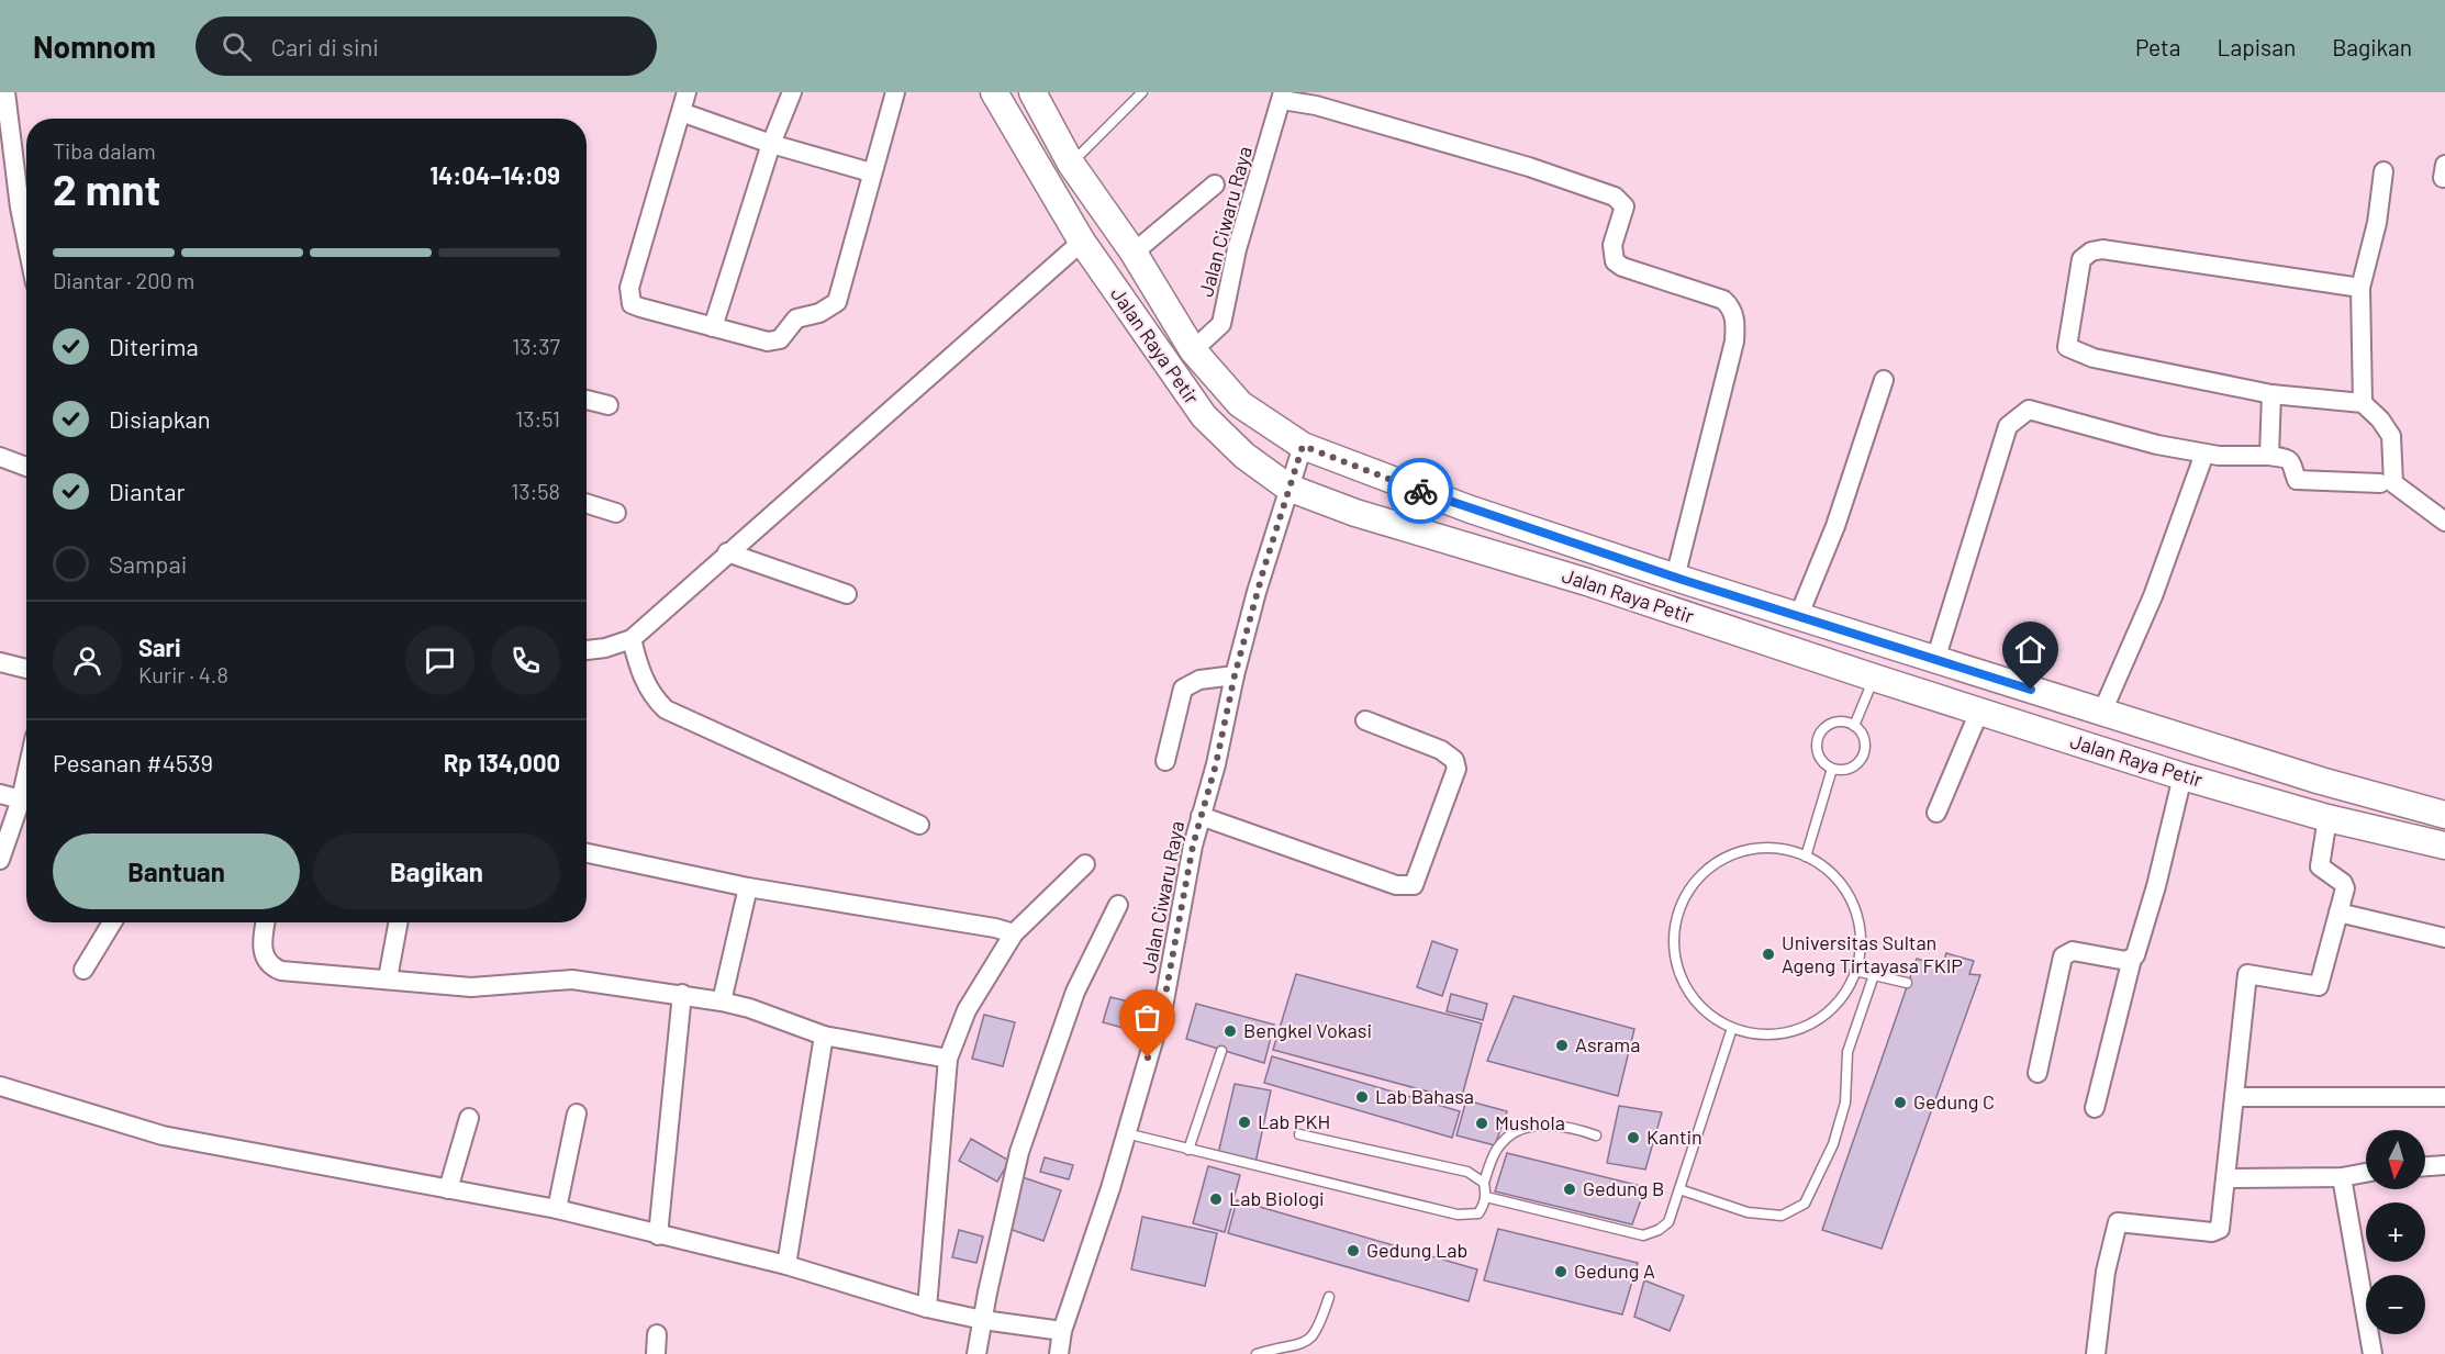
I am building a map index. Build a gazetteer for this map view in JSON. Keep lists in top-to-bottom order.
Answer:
{
  "streets": {
    "main road": ["Jalan Raya Petir"],
    "street": ["Jalan Ciwaru Raya"]
  },
  "crossings": [
    ["Jalan Ciwaru Raya", "Jalan Raya Petir"]
  ],
  "places": [
    "Universitas Sultan Ageng Tirtayasa FKIP",
    "Bengkel Vokasi",
    "Asrama",
    "Lab Bahasa",
    "Gedung C",
    "Lab PKH",
    "Mushola",
    "Kantin",
    "Gedung B",
    "Lab Biologi",
    "Gedung Lab",
    "Gedung A"
  ],
  "north": "bottom",
  "page": {
    "header": "Nomnom",
    "search": "Cari di sini",
    "nav": ["Peta", "Lapisan", "Bagikan"],
    "heading": ["2 mnt", "Tiba dalam", "14:04–14:09"],
    "panel": [
      "Sari",
      "Kurir · 4.8",
      "Pesanan #4539",
      "Rp 134,000"
    ],
    "bar": "Diantar · 200 m",
    "list": [
      ["Diterima", "13:37"],
      ["Disiapkan", "13:51"],
      ["Diantar", "13:58"],
      "Sampai"
    ],
    "buttons": ["Bantuan", "Bagikan"],
    "map_buttons": ["+", "−"]
  }
}
